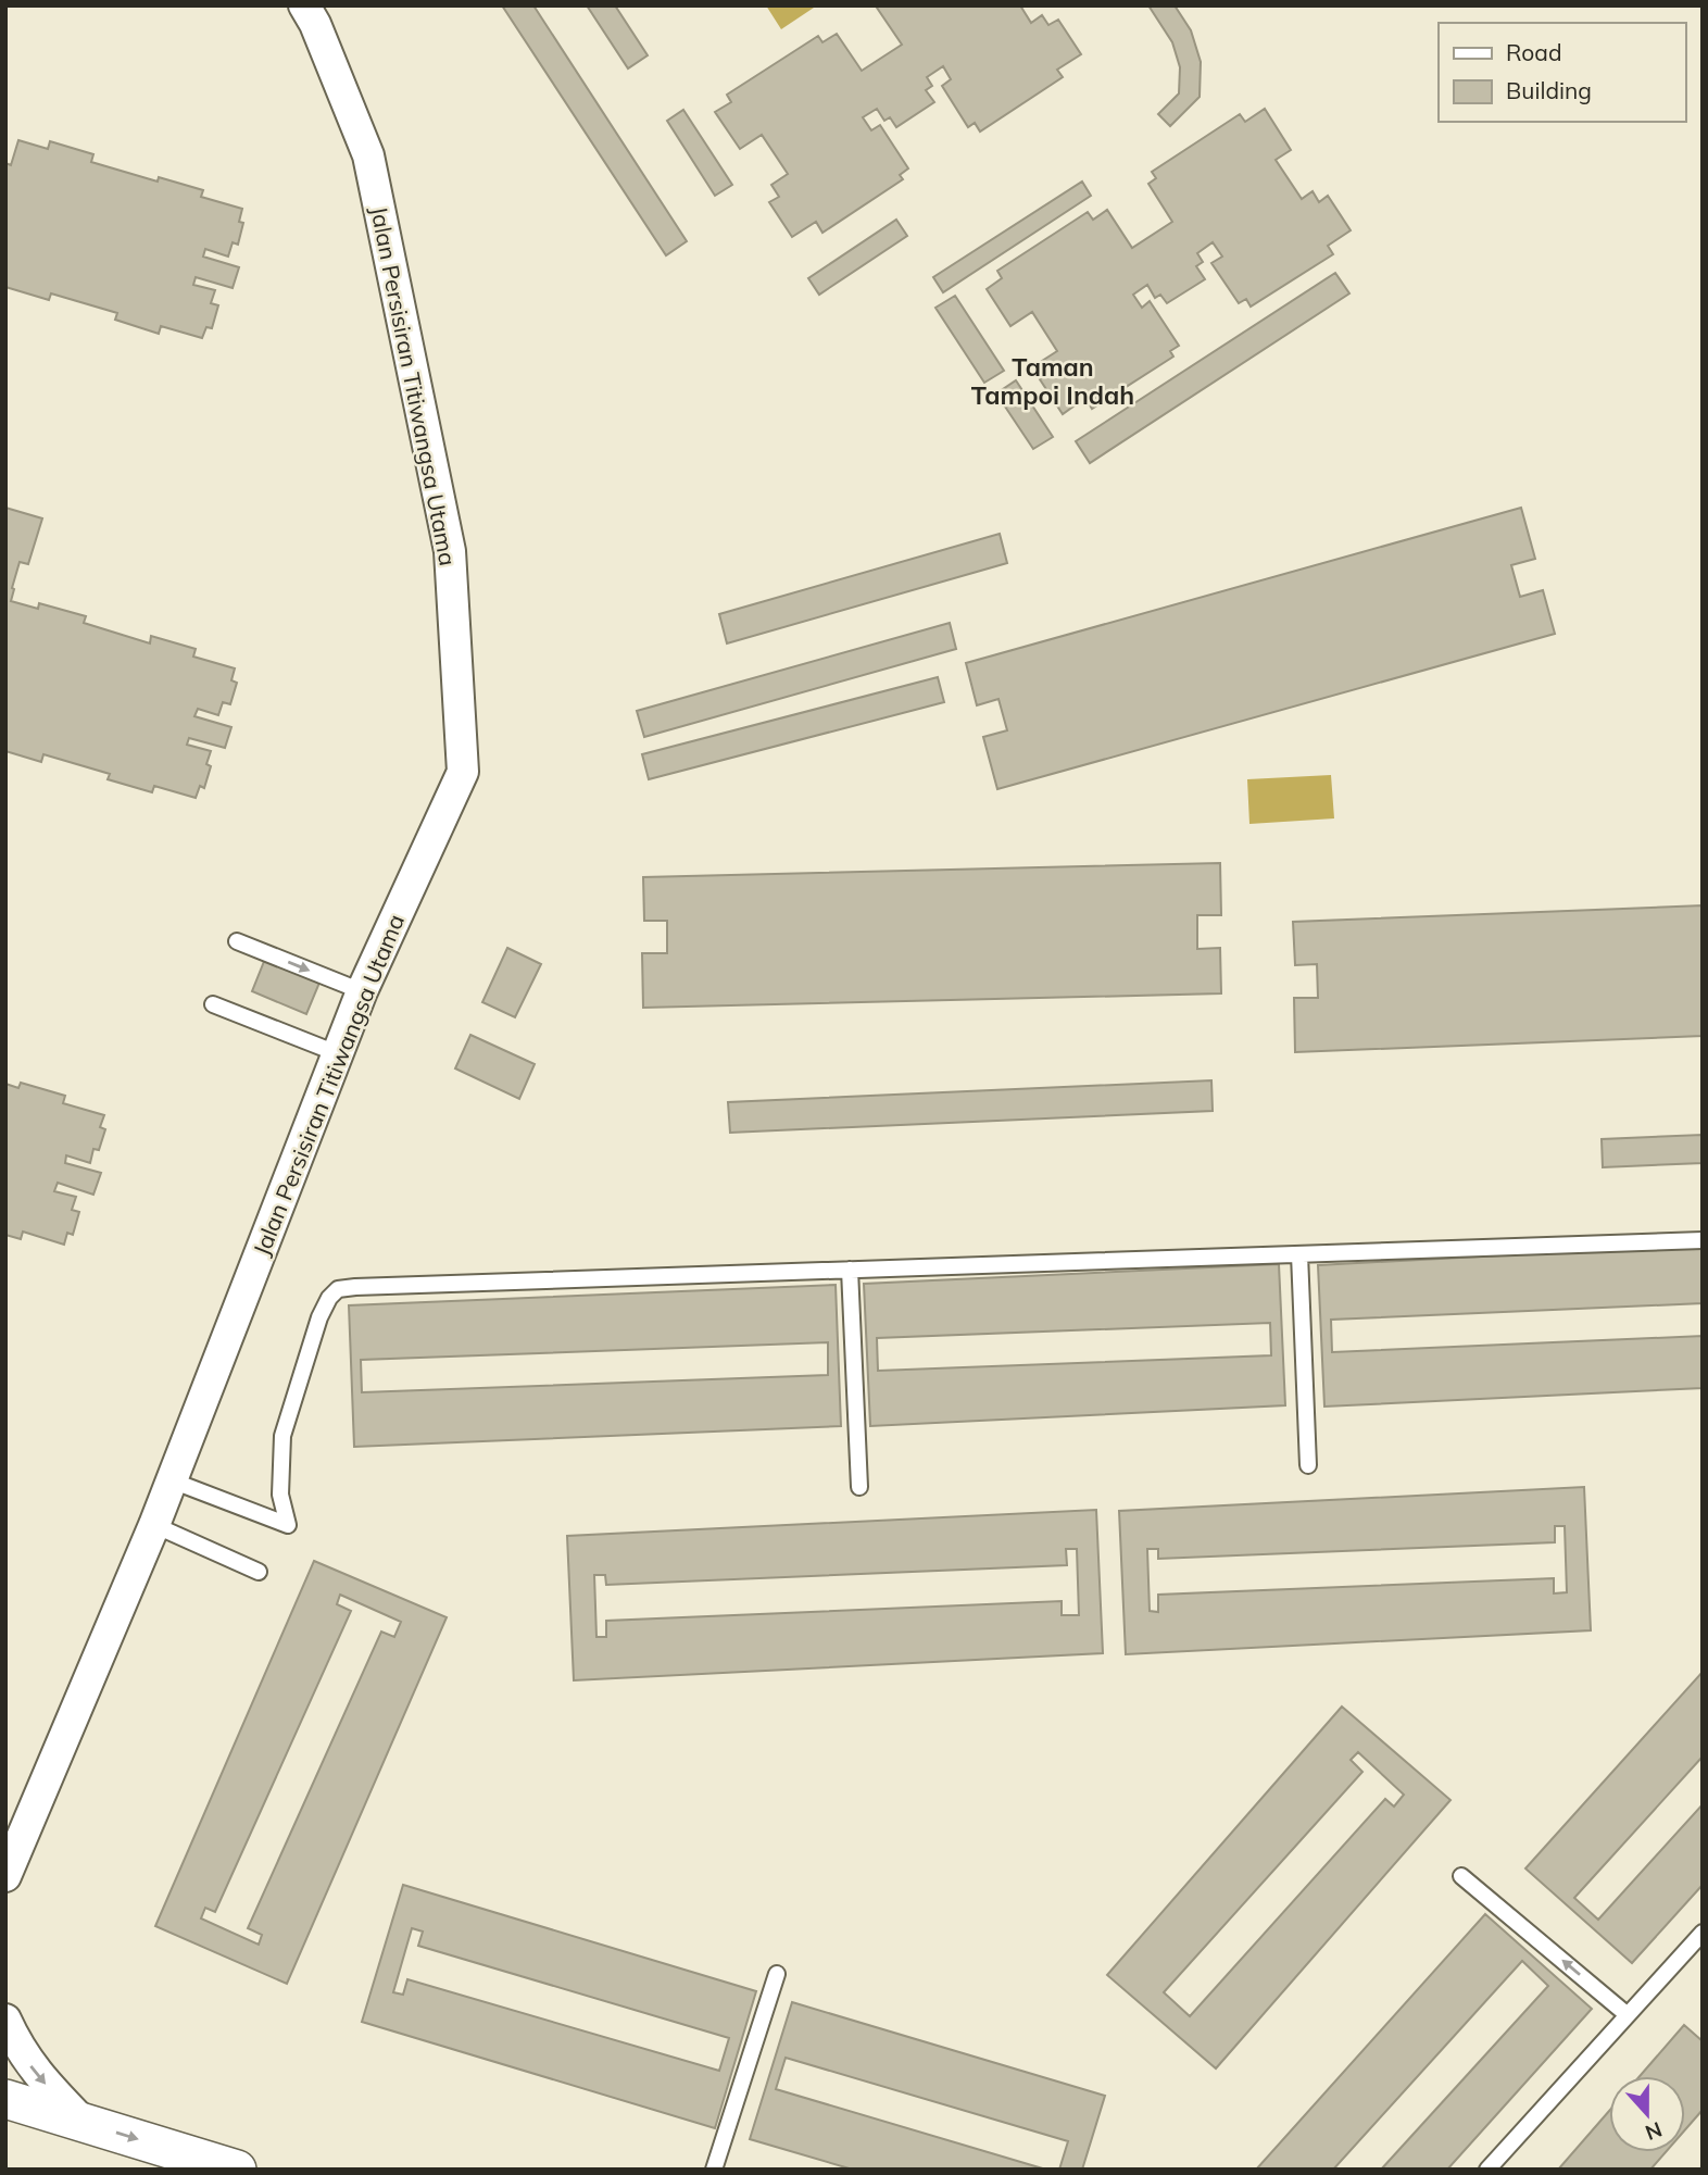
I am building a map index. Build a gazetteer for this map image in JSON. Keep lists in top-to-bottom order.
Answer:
{
  "streets": {
    "street": ["Jalan Persisiran Titiwangsa Utama"]
  },
  "districts": ["Taman Tampoi Indah"],
  "legend": ["Road", "Building"],
  "north": "bottom"
}
